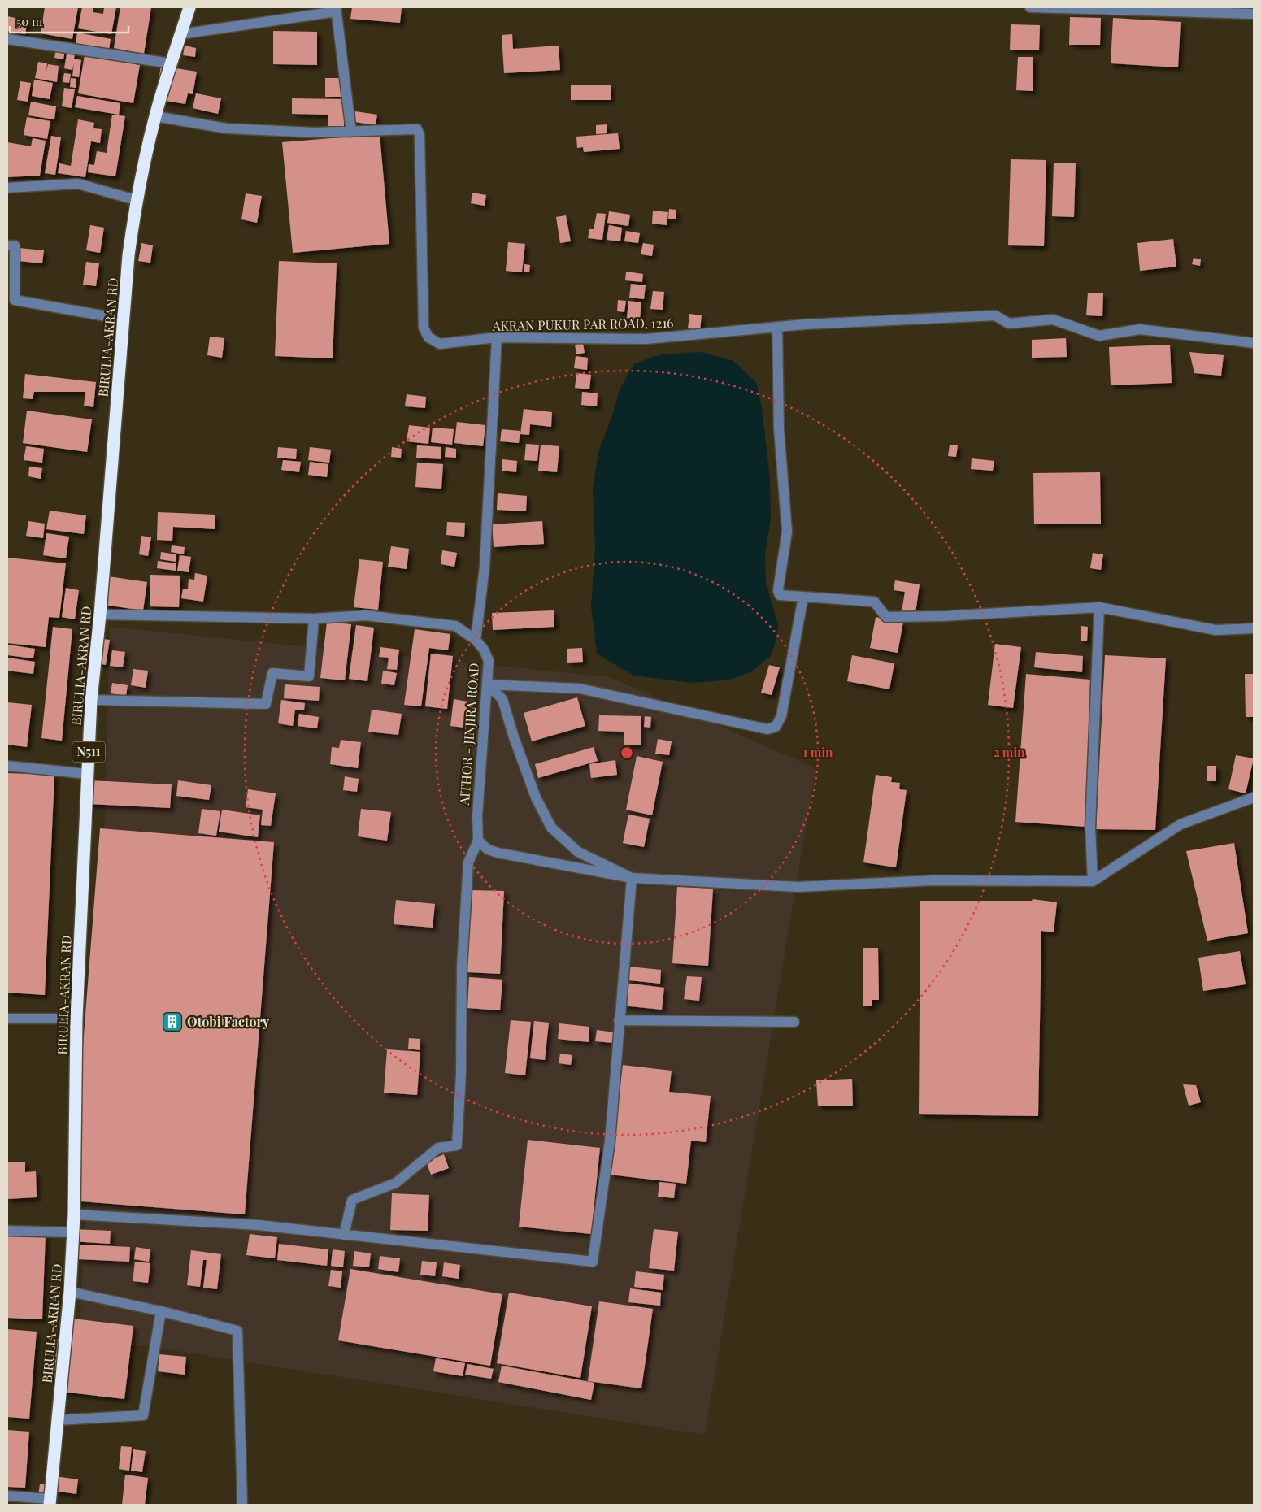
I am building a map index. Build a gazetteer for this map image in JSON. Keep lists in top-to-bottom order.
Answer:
{
  "streets": {
    "highway": ["BIRULIA-AKRAN RD", "N511"],
    "street": ["AKRAN PUKUR PAR ROAD, 1216", "AITHOR - JINJIRA ROAD"]
  },
  "crossings": [
    ["AKRAN PUKUR PAR ROAD, 1216", "BIRULIA-AKRAN RD"],
    ["BIRULIA-AKRAN RD", "AITHOR - JINJIRA ROAD"]
  ],
  "places": {
    "building": ["Otobi Factory"]
  },
  "scale_bar": "50 m",
  "rings": ["1 min", "2 min"]
}
